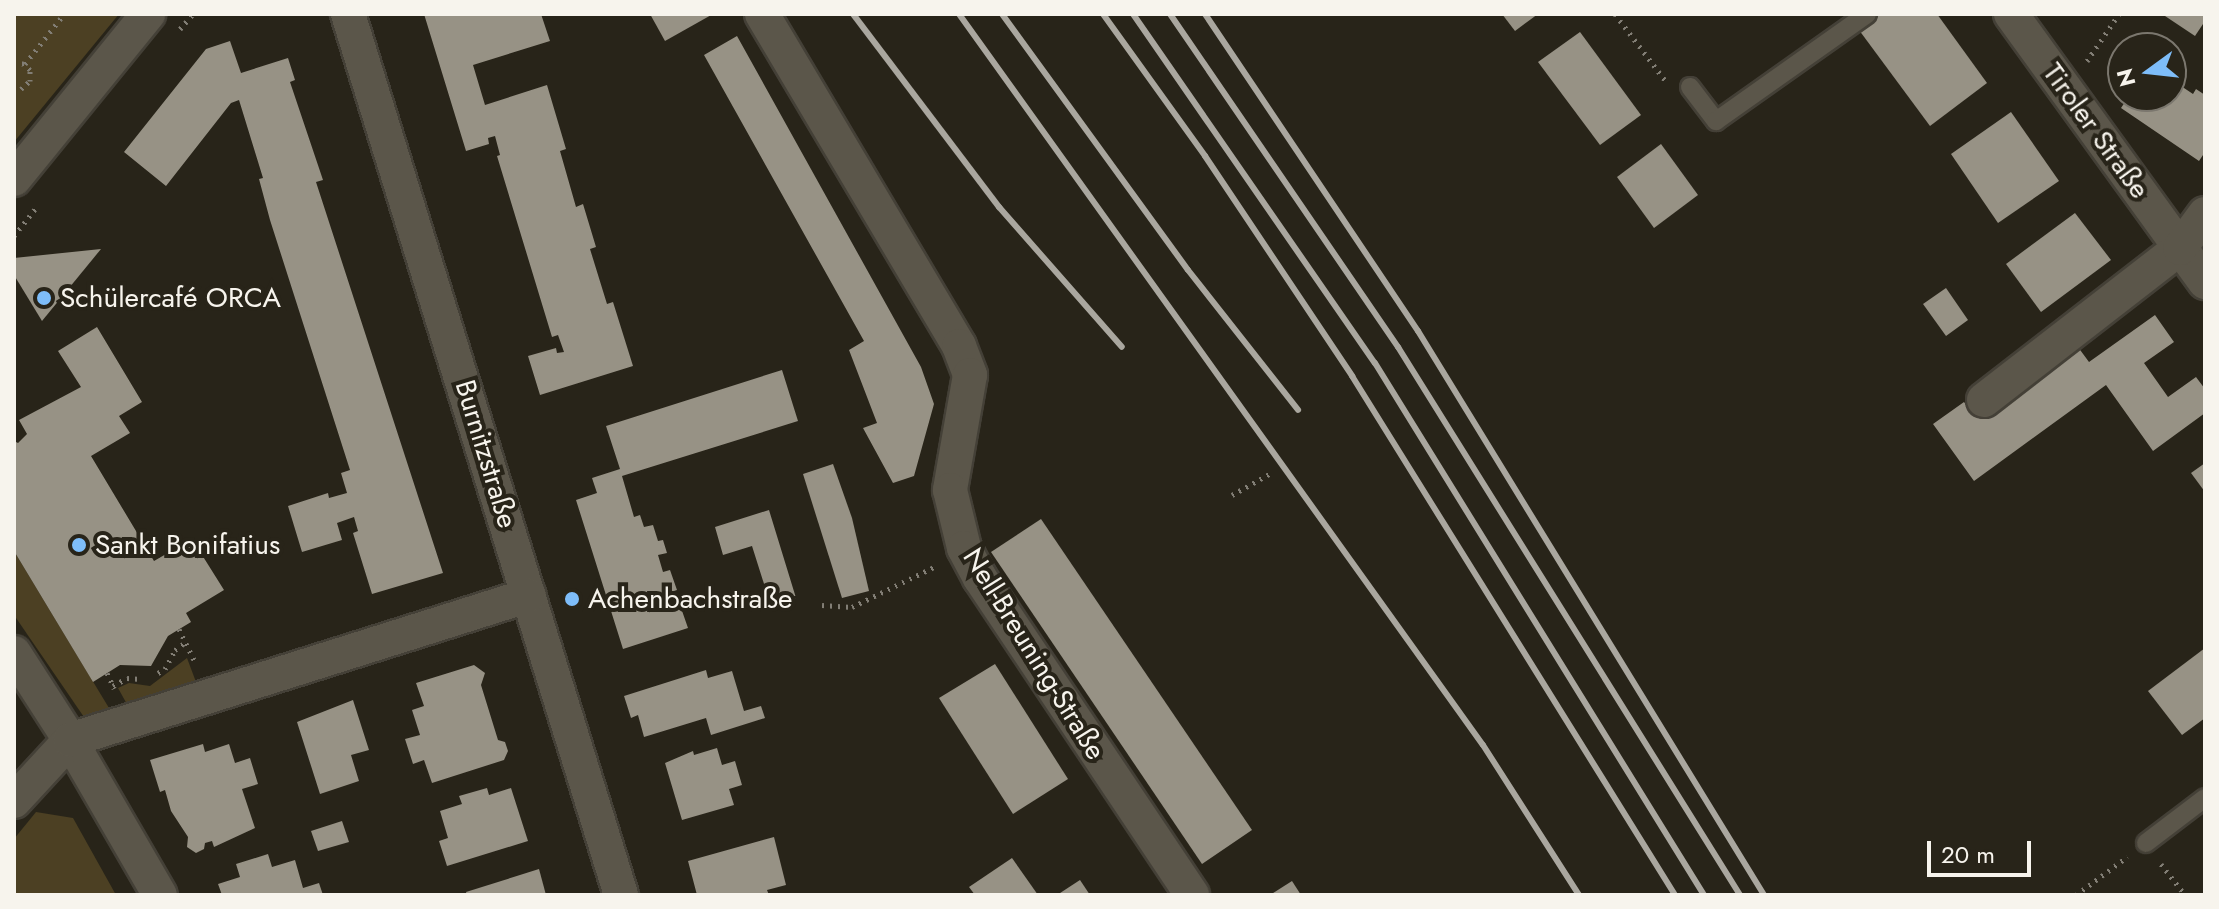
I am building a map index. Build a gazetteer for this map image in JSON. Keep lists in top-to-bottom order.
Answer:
{
  "streets": {
    "street": ["Tiroler Straße", "Burnitzstraße", "Nell-Breuning-Straße"]
  },
  "places": ["Schülercafé ORCA", "Sankt Bonifatius", "Achenbachstraße"],
  "scale_bar": "20 m",
  "north": "left"
}
